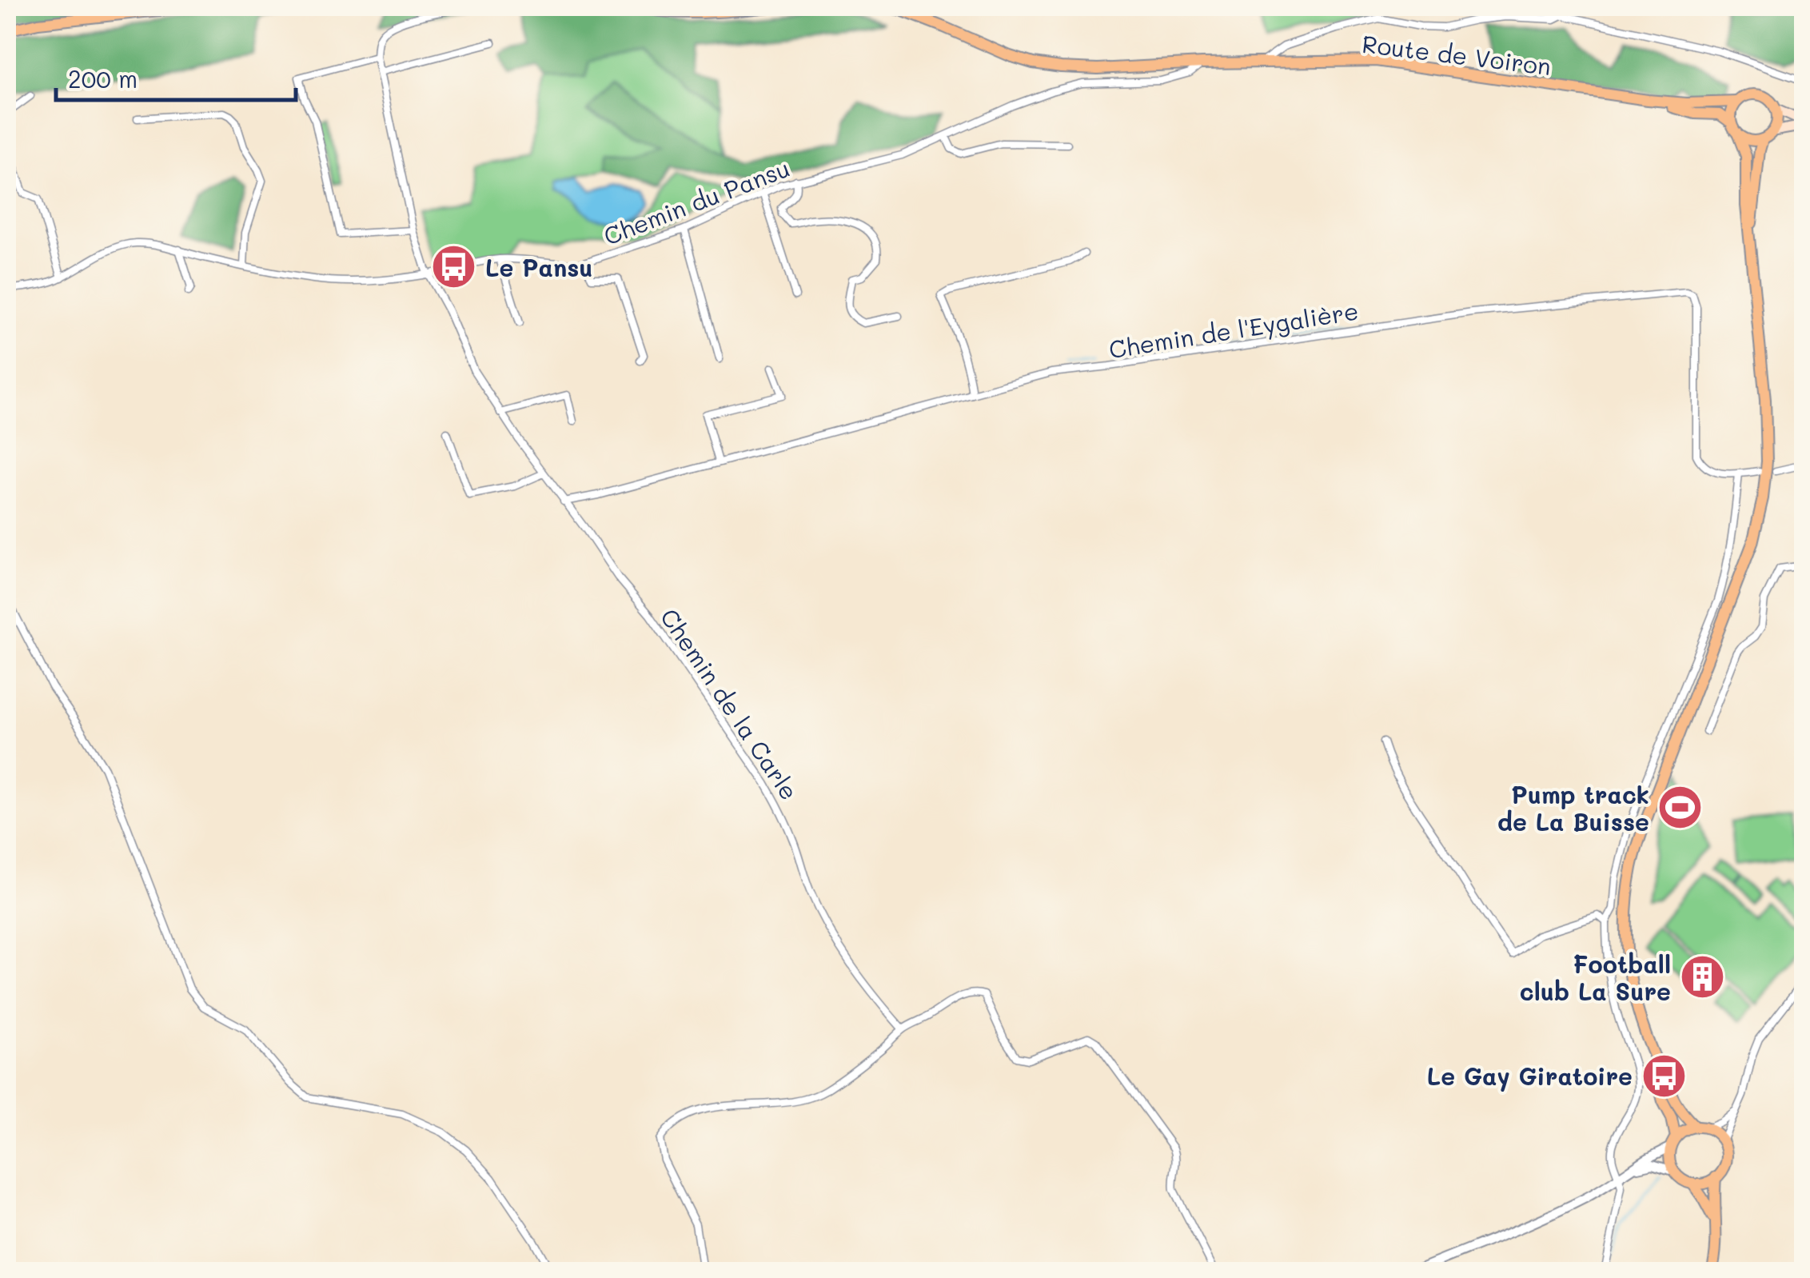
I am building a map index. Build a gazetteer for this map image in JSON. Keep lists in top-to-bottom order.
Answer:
{
  "streets": {
    "main road": ["Route de Voiron"],
    "street": ["Chemin du Pansu", "Chemin de l'Eygalière", "Chemin de la Carle"]
  },
  "crossings": [
    ["Route de Voiron", "Chemin du Pansu"],
    ["Chemin du Pansu", "Chemin de la Carle"],
    ["Chemin de l'Eygalière", "Chemin de la Carle"]
  ],
  "places": {
    "bus stop": ["Le Pansu", "Le Gay Giratoire"],
    "sports": ["Pump track de La Buisse"],
    "building": ["Football club La Sure"]
  },
  "scale_bar": "200 m"
}
